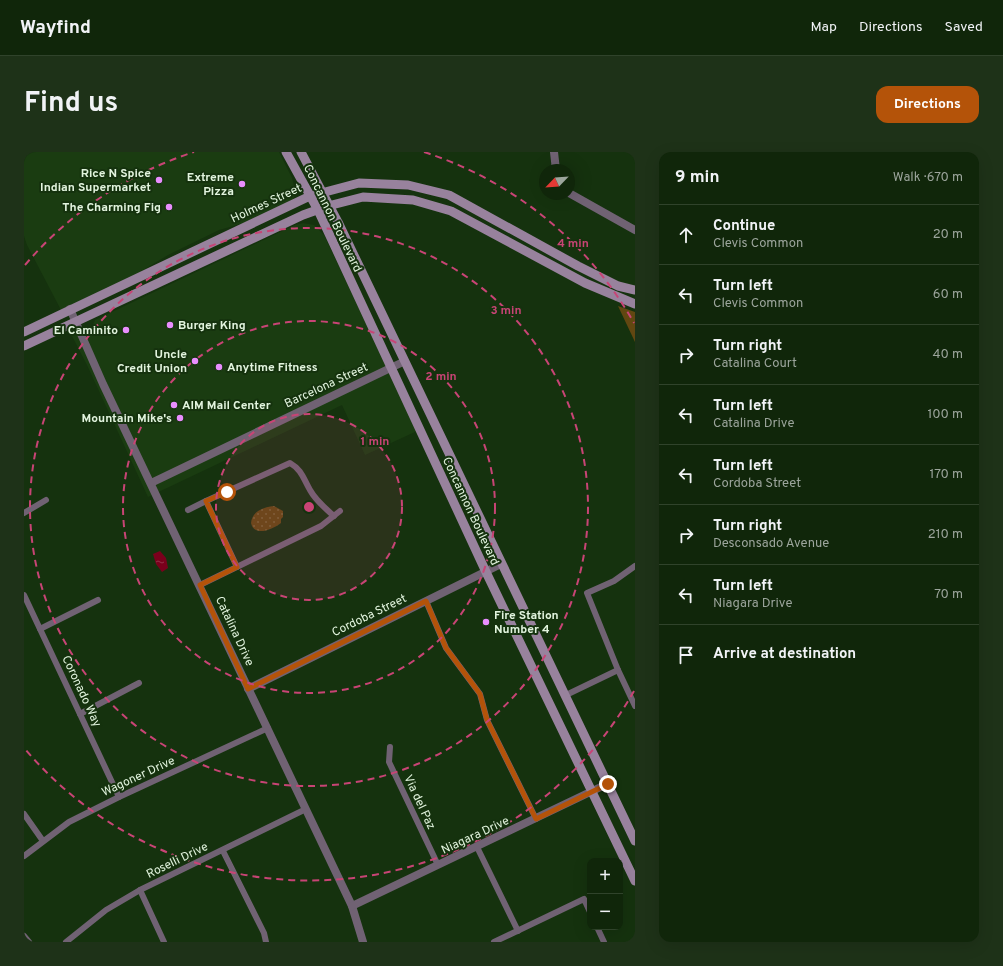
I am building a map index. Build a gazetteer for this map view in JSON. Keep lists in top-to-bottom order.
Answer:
{
  "streets": {
    "main road": ["Holmes Street", "Concannon Boulevard"],
    "street": [
      "Barcelona Street",
      "Cordoba Street",
      "Catalina Drive",
      "Coronado Way",
      "Wagoner Drive",
      "Via del Paz",
      "Niagara Drive",
      "Roselli Drive"
    ]
  },
  "crossings": [
    ["Holmes Street", "Concannon Boulevard"],
    ["Holmes Street", "Catalina Drive"],
    ["Concannon Boulevard", "Barcelona Street"],
    ["Concannon Boulevard", "Cordoba Street"],
    ["Concannon Boulevard", "Niagara Drive"],
    ["Barcelona Street", "Catalina Drive"],
    ["Cordoba Street", "Catalina Drive"],
    ["Catalina Drive", "Wagoner Drive"],
    ["Catalina Drive", "Niagara Drive"],
    ["Catalina Drive", "Roselli Drive"],
    ["Coronado Way", "Wagoner Drive"],
    ["Via del Paz", "Niagara Drive"]
  ],
  "places": [
    "Rice N Spice Indian Supermarket",
    "Extreme Pizza",
    "The Charming Fig",
    "Burger King",
    "El Caminito",
    "Uncle Credit Union",
    "Anytime Fitness",
    "AIM Mail Center",
    "Mountain Mike's",
    "Fire Station Number 4"
  ],
  "north": "bottom left",
  "page": {
    "header": "Wayfind",
    "nav": ["Map", "Directions", "Saved"],
    "title": "Find us",
    "buttons": "Directions",
    "heading": ["9 min", "Walk · 670 m"],
    "list": [
      ["Continue", "Clevis Common", "20 m"],
      ["Turn left", "Clevis Common", "60 m"],
      ["Turn right", "Catalina Court", "40 m"],
      ["Turn left", "Catalina Drive", "100 m"],
      ["Turn left", "Cordoba Street", "170 m"],
      ["Turn right", "Desconsado Avenue", "210 m"],
      ["Turn left", "Niagara Drive", "70 m"],
      "Arrive at destination"
    ],
    "map_buttons": ["+", "−"]
  },
  "rings": [
    "4 min",
    "3 min",
    "2 min",
    "1 min"
  ]
}
